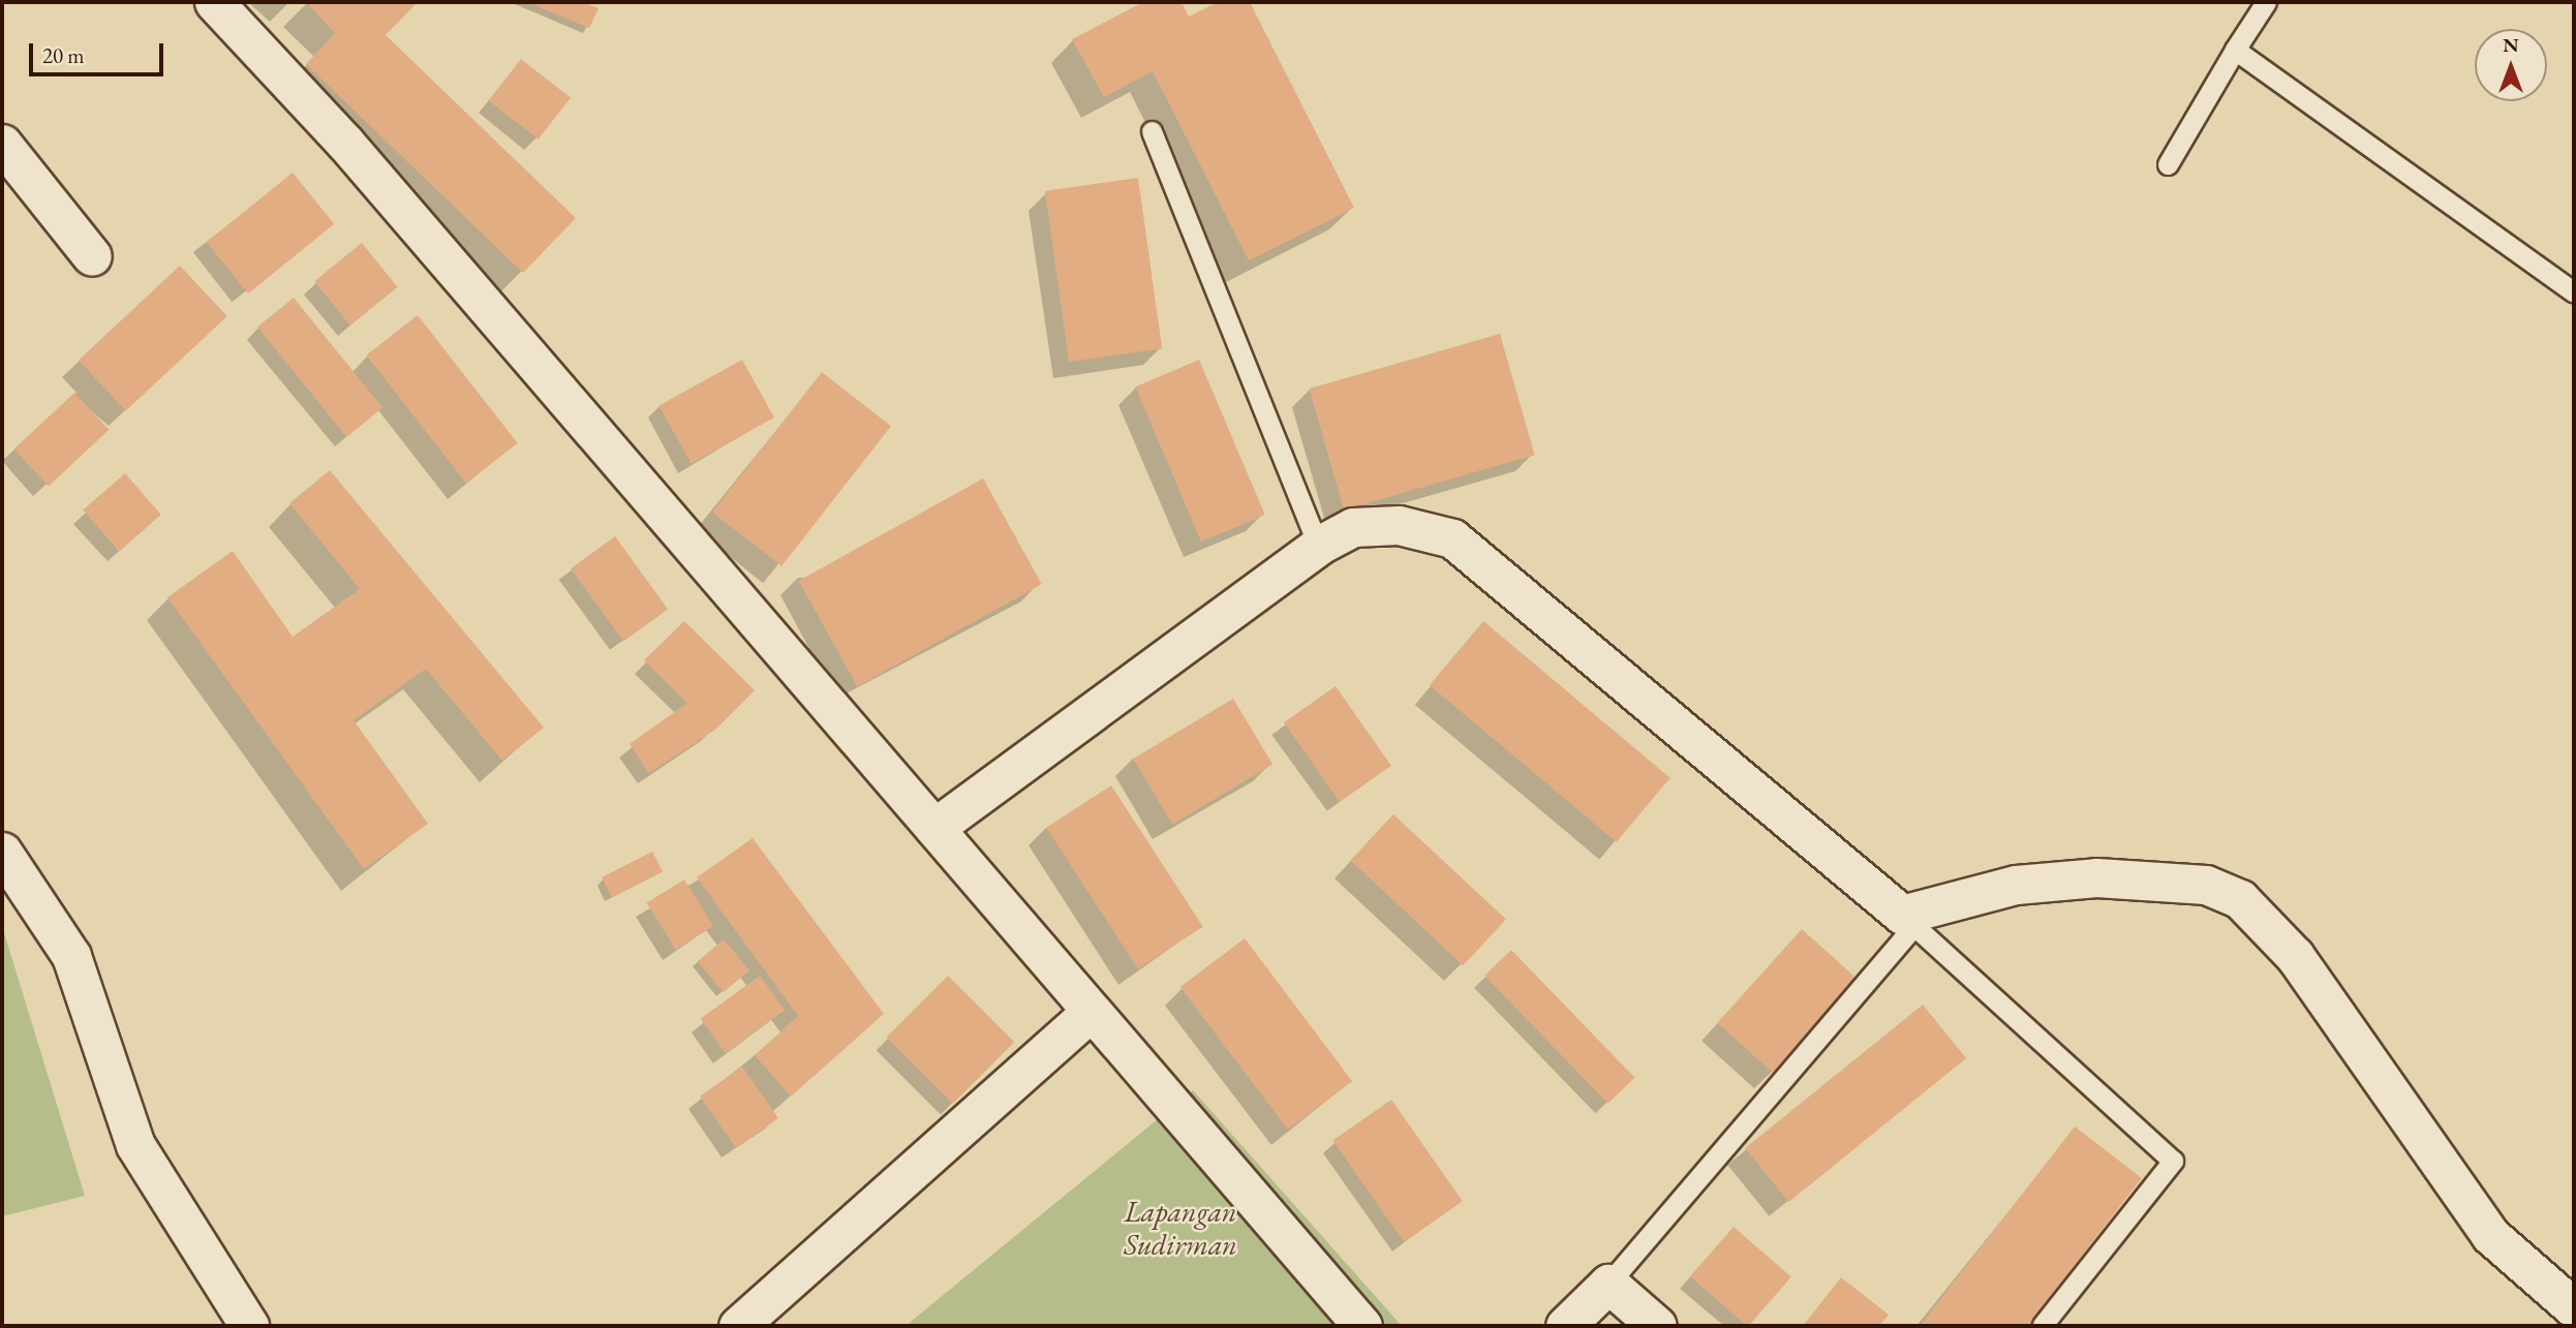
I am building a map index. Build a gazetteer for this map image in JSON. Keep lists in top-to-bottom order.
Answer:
{
  "parks": ["Lapangan Sudirman"],
  "scale_bar": "20 m",
  "north": "top"
}
